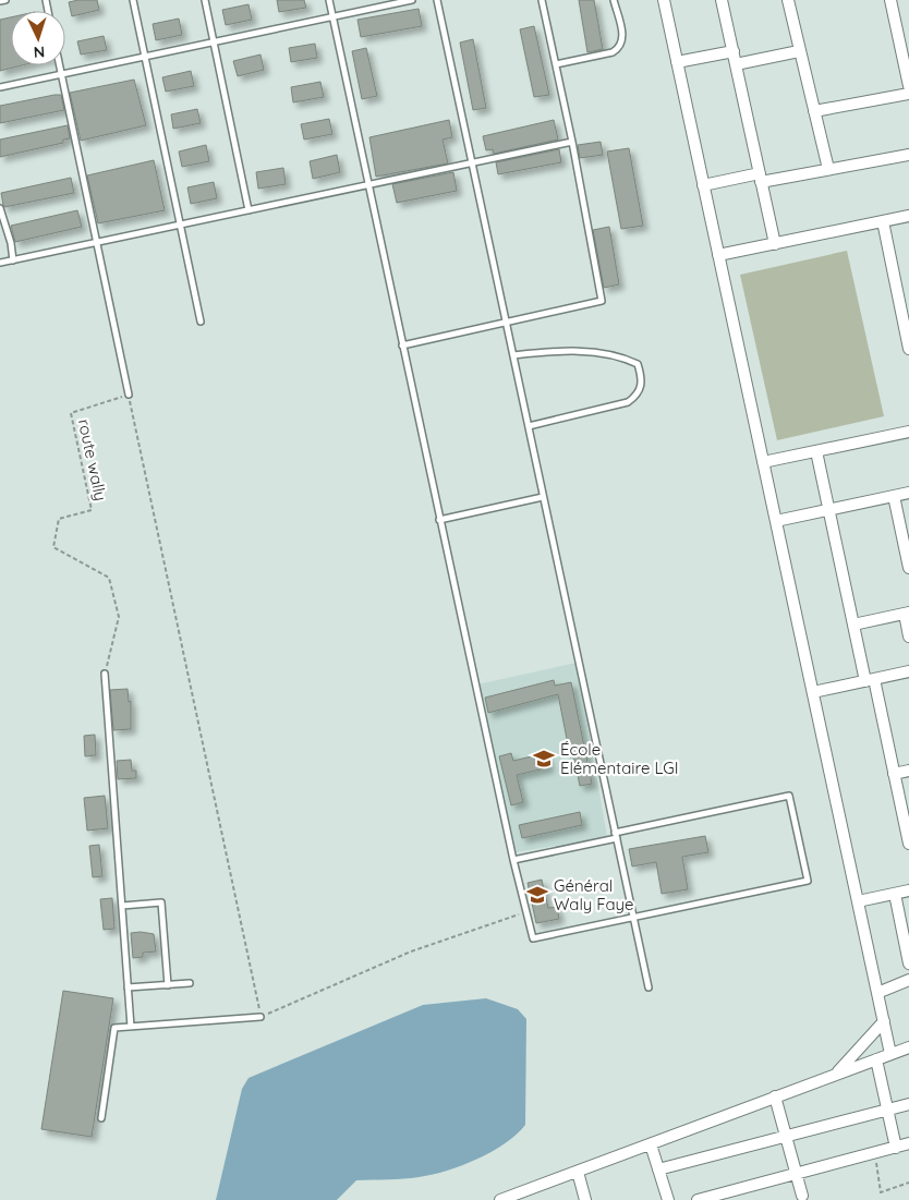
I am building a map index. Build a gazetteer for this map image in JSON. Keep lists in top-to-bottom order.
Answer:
{
  "streets": {
    "path": ["route wally"]
  },
  "places": {
    "school or university": ["École Elémentaire LGI", "Général Waly Faye"]
  },
  "north": "bottom"
}
